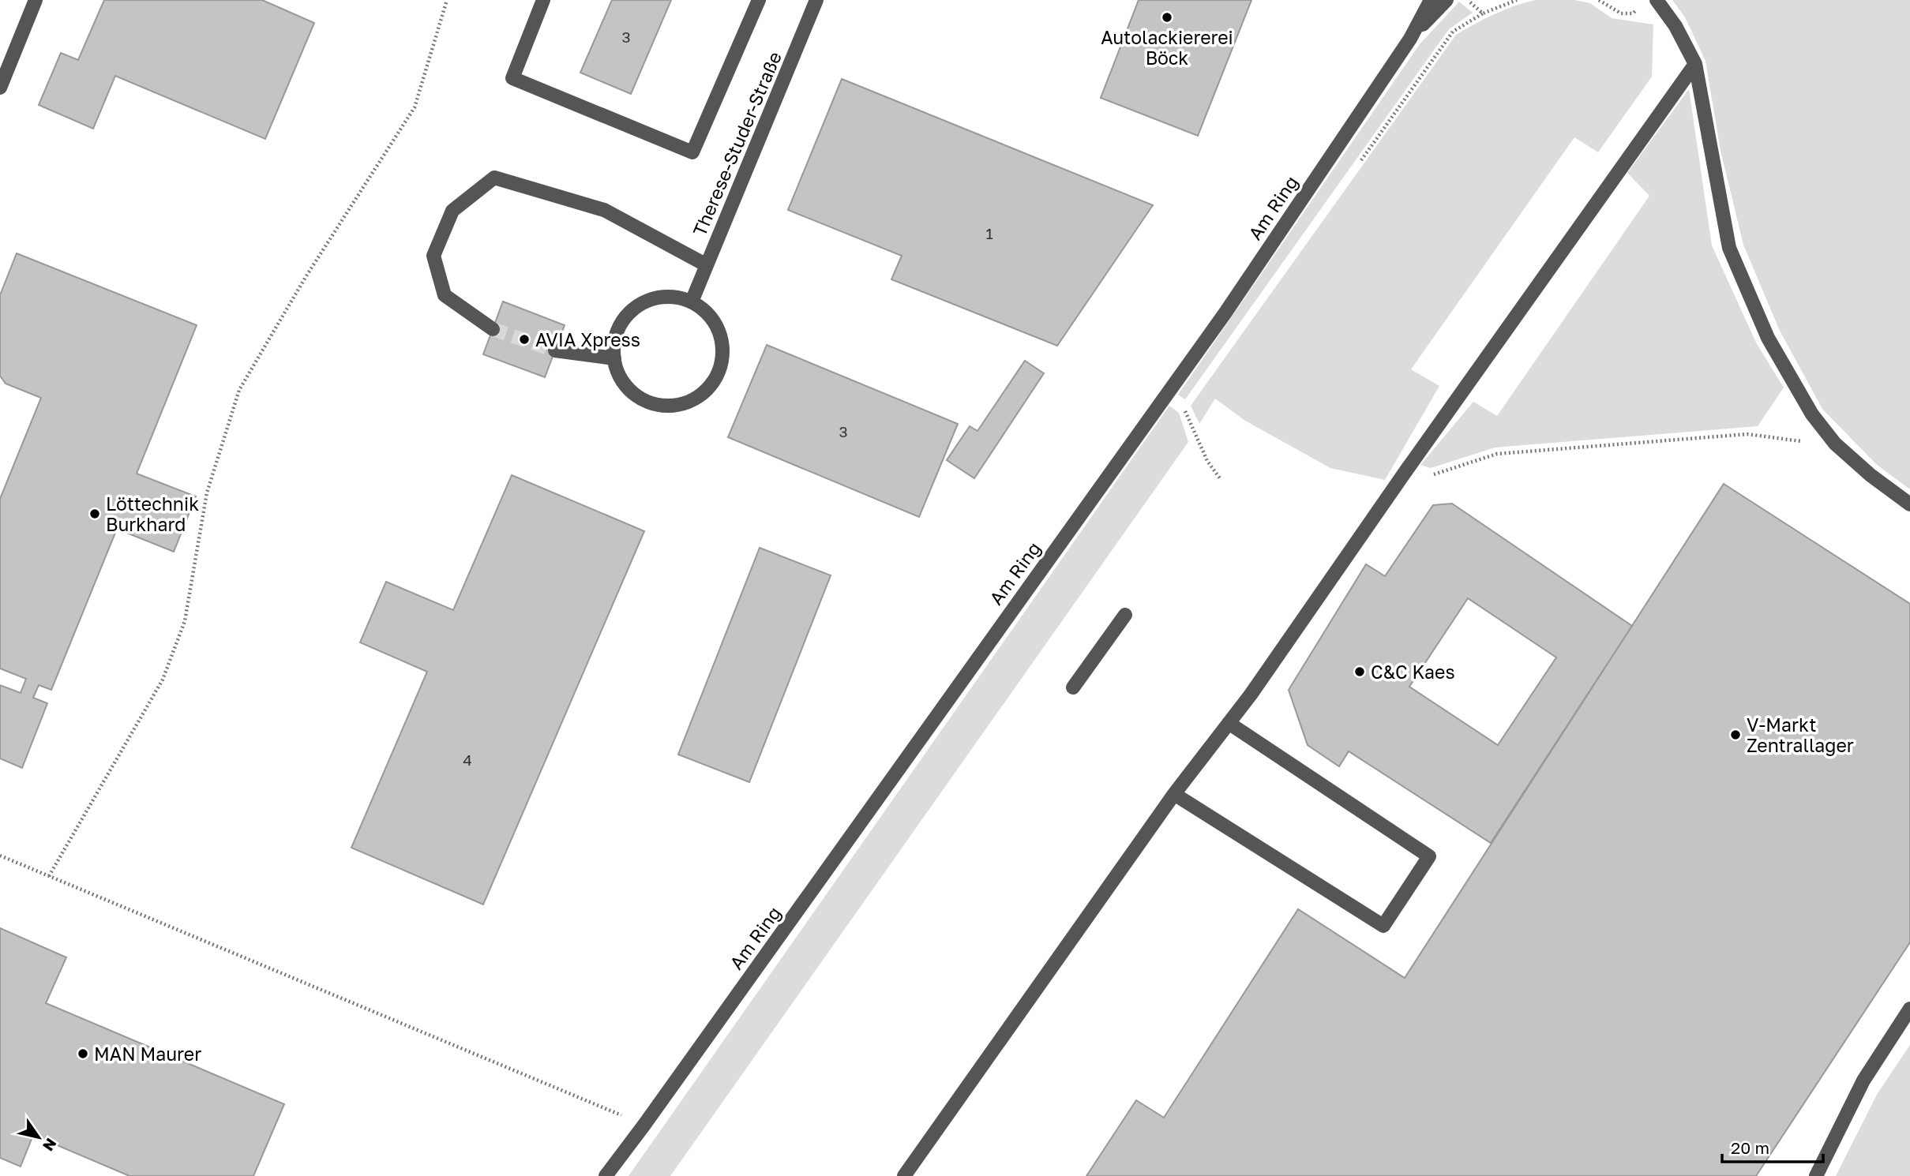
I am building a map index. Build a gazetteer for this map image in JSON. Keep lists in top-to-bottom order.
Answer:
{
  "streets": {
    "street": ["Therese-Studer-Straße", "Am Ring"]
  },
  "places": [
    "Autolackiererei Böck",
    "AVIA Xpress",
    "Löttechnik Burkhard",
    "C&C Kaes",
    "V-Markt Zentrallager",
    "MAN Maurer"
  ],
  "house_numbers": [
    "3",
    "1",
    "3",
    "4"
  ],
  "scale_bar": "20 m",
  "north": "bottom right"
}
